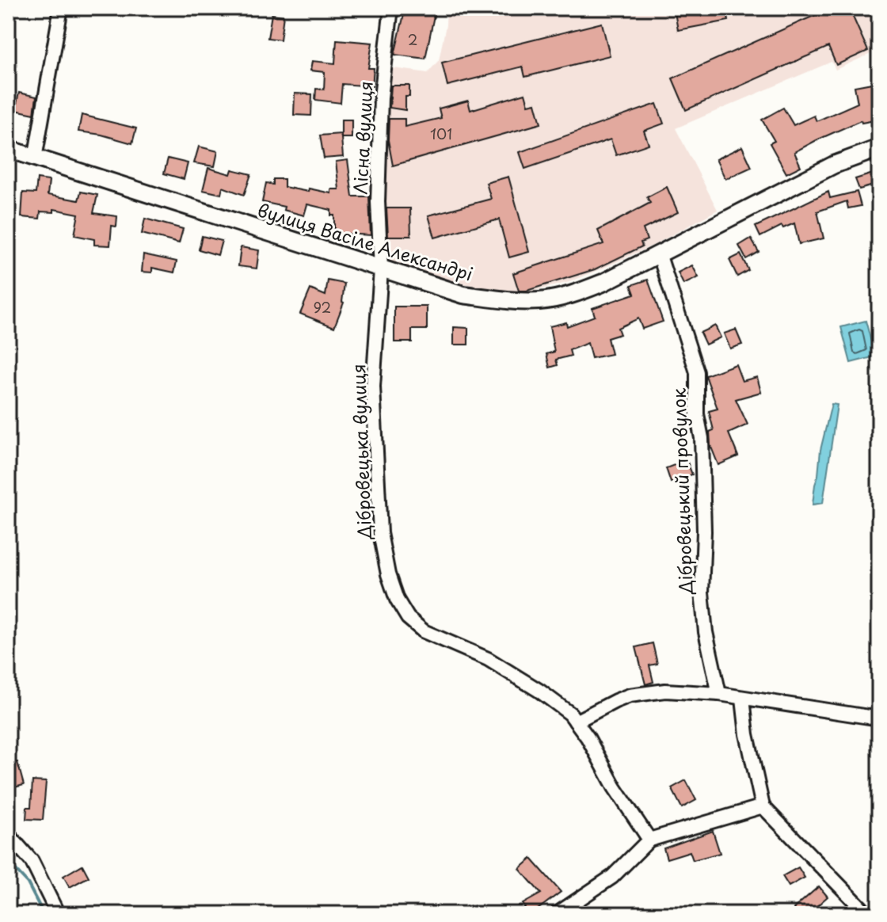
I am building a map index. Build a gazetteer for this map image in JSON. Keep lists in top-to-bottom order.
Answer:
{
  "streets": {
    "main road": ["вулиця Васіле Александрі"],
    "street": ["Лісна вулиця", "Дібровецька вулиця", "Дібровецький провулок"]
  },
  "crossings": [
    ["Лісна вулиця", "вулиця Васіле Александрі"],
    ["Лісна вулиця", "Дібровецька вулиця"],
    ["вулиця Васіле Александрі", "Дібровецька вулиця"],
    ["вулиця Васіле Александрі", "Дібровецький провулок"]
  ],
  "house_numbers": ["2", "101", "92"]
}
